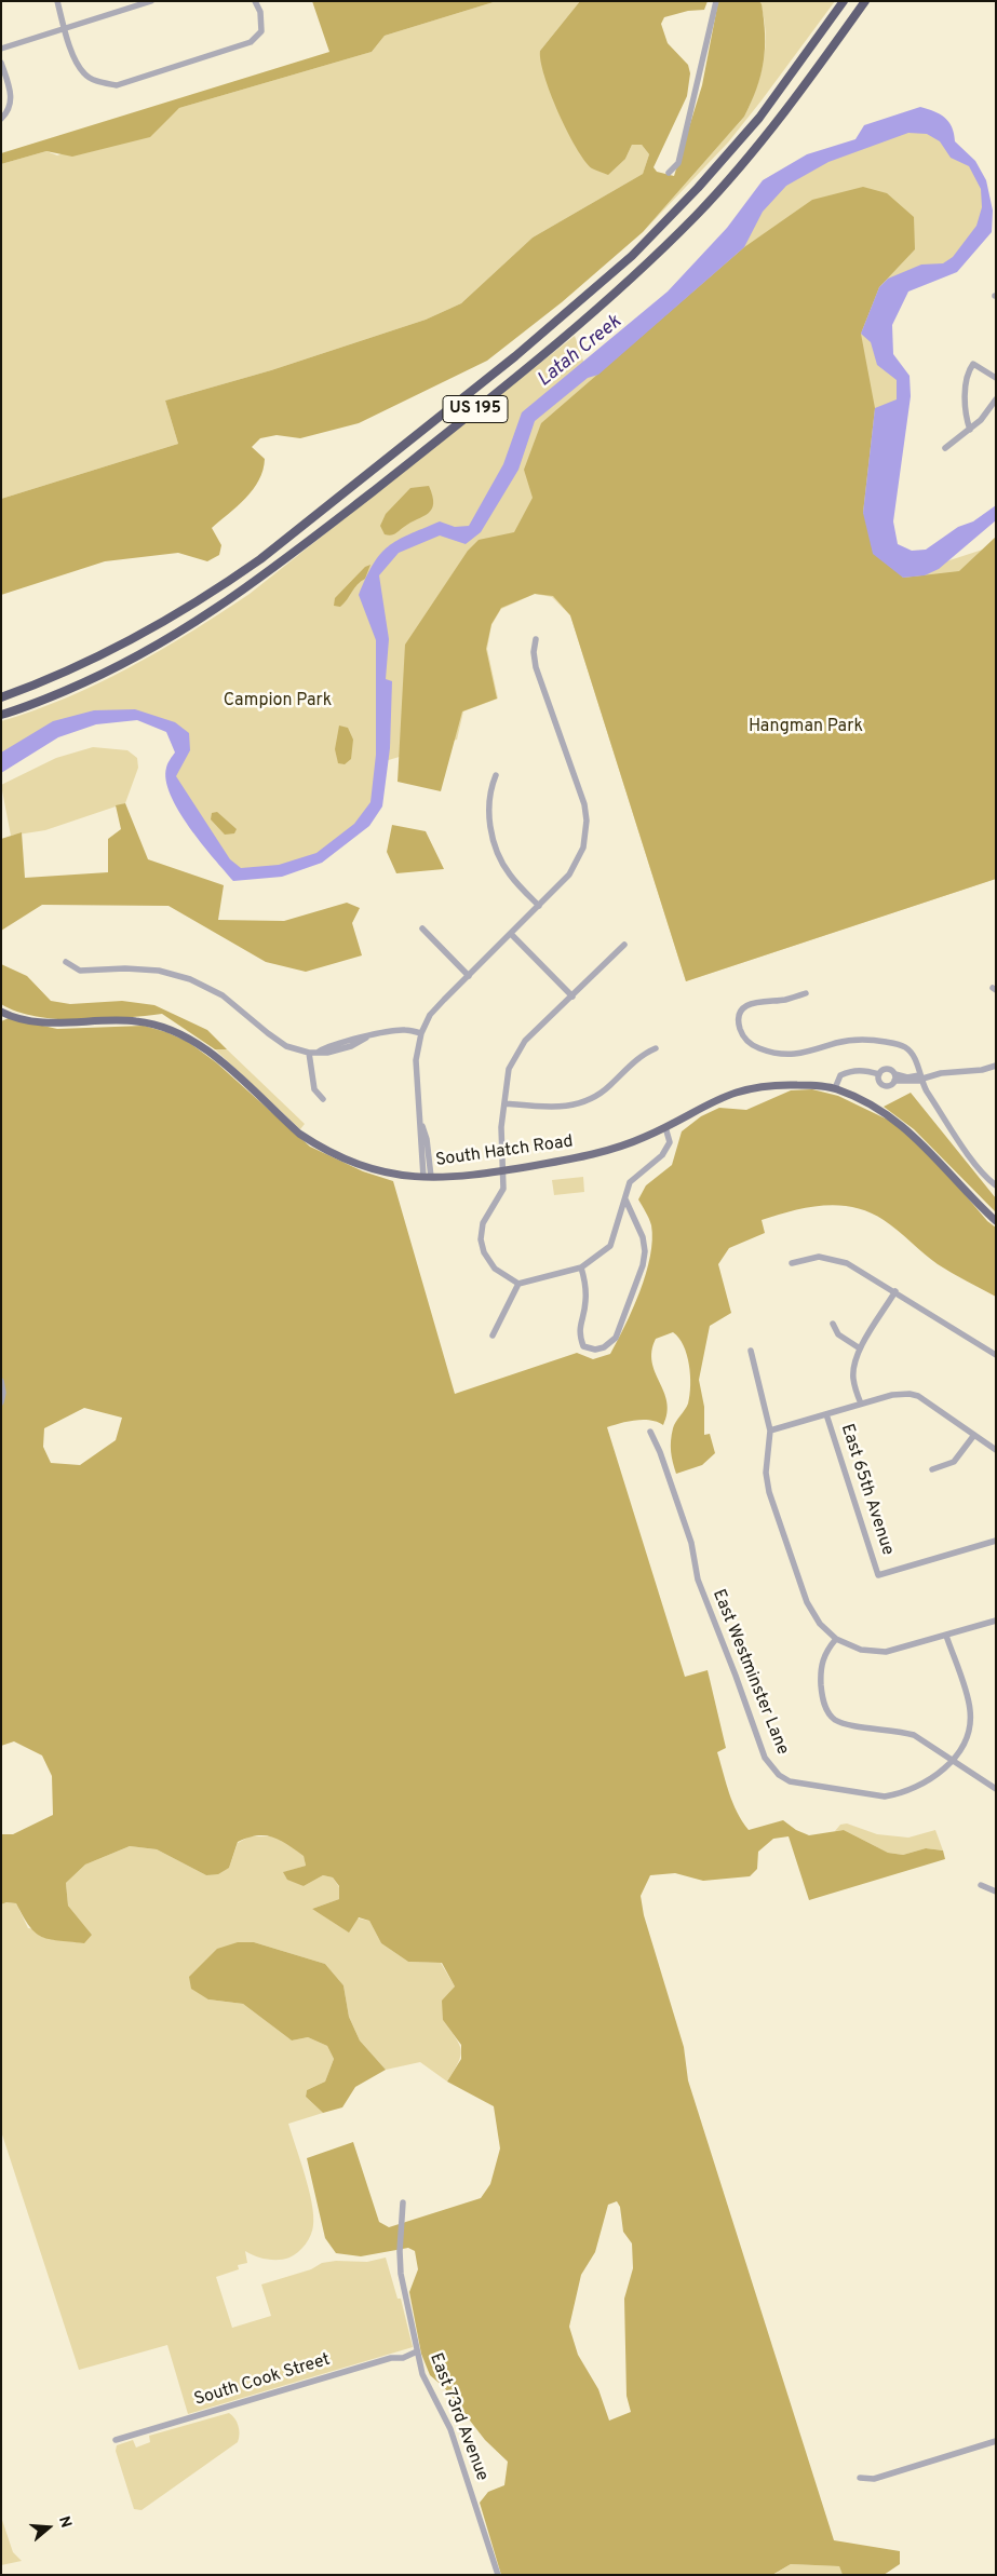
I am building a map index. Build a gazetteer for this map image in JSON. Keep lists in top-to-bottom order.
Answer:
{
  "streets": {
    "highway": ["US 195"],
    "main road": ["South Hatch Road"],
    "street": [
      "East 65th Avenue",
      "East Westminster Lane",
      "South Cook Street",
      "East 73rd Avenue"
    ]
  },
  "crossings": [
    ["South Cook Street", "East 73rd Avenue"]
  ],
  "water": ["Latah Creek"],
  "parks": ["Campion Park", "Hangman Park"],
  "north": "right"
}
